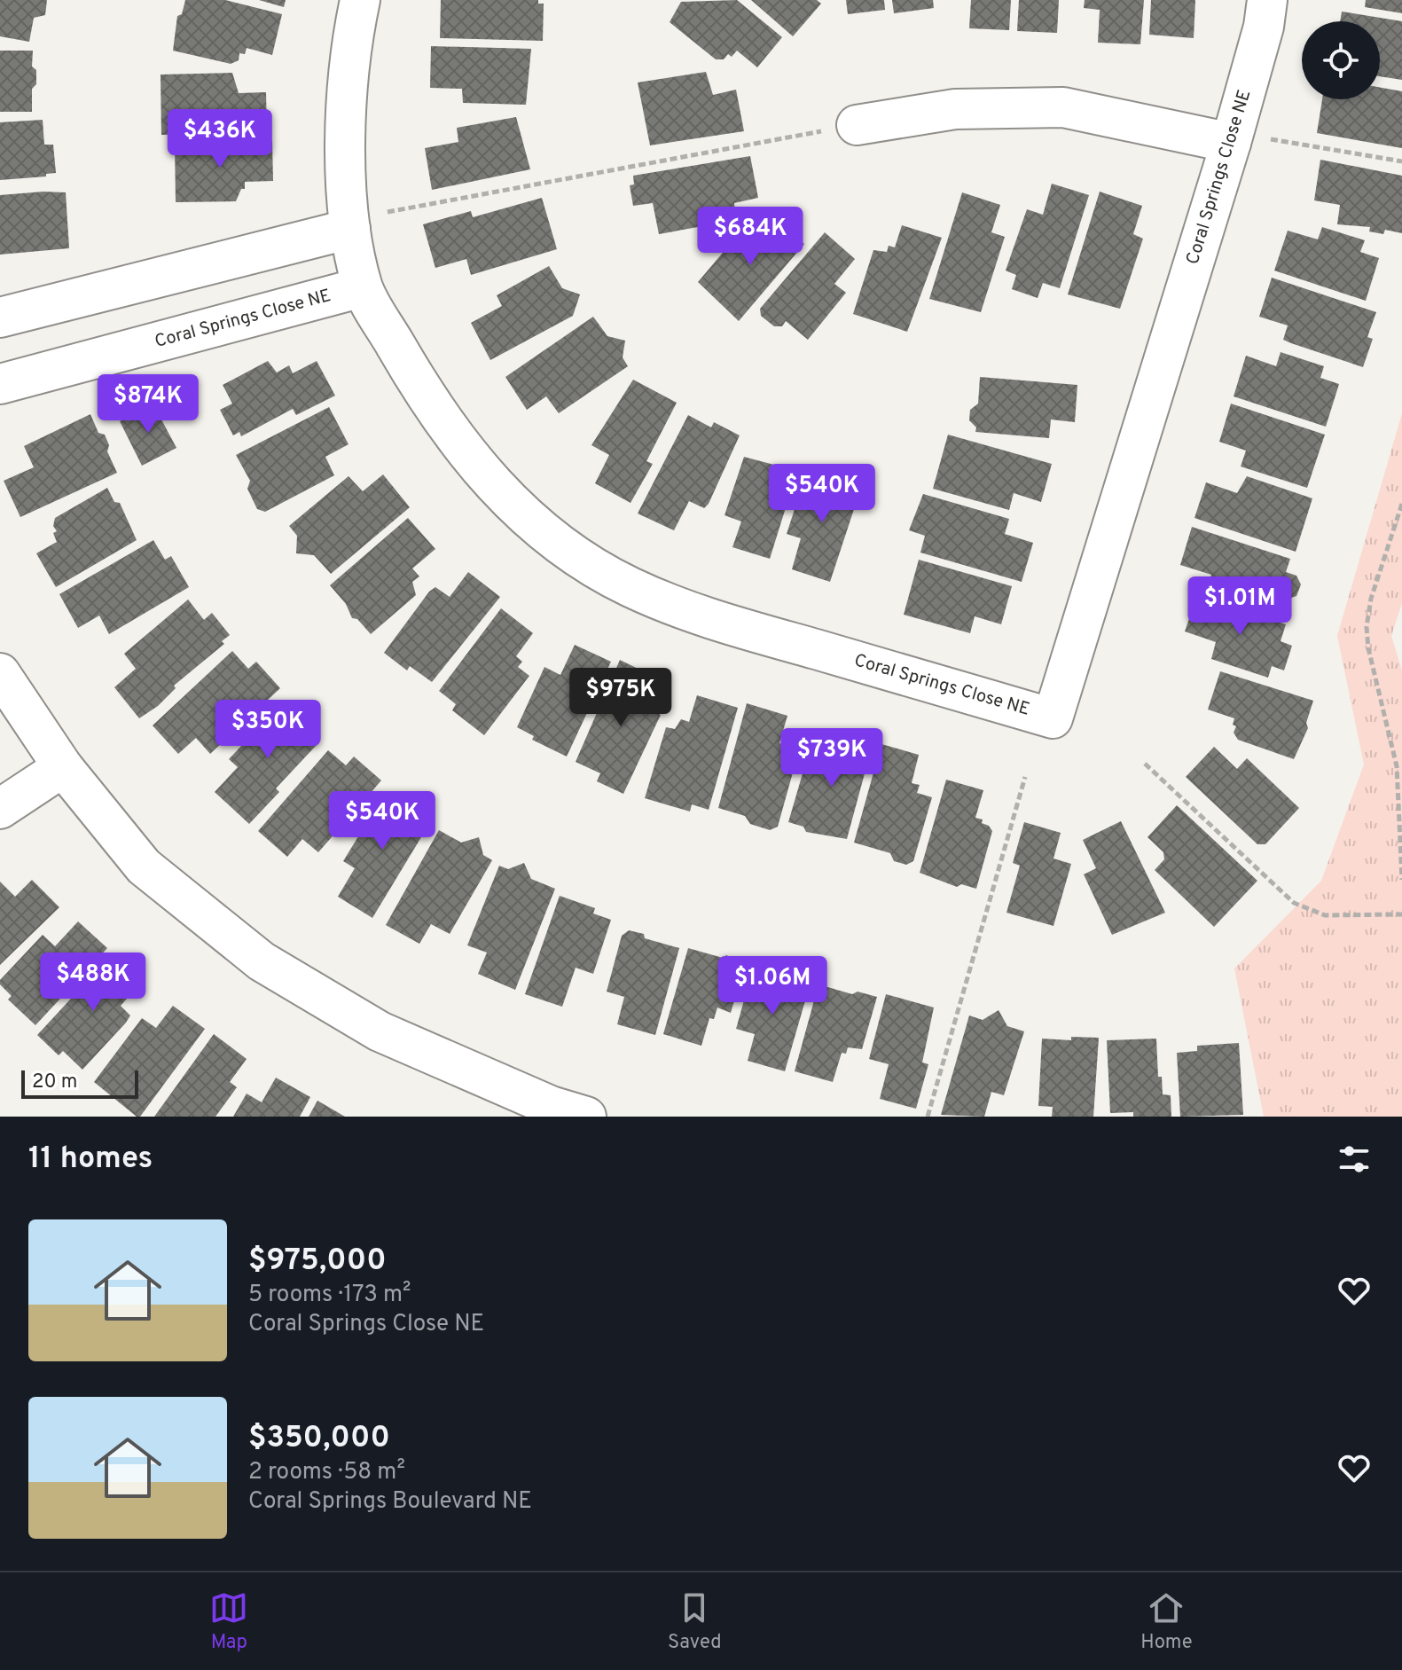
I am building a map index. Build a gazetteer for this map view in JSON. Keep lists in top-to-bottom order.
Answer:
{
  "streets": {
    "street": ["Coral Springs Close NE"]
  },
  "scale_bar": "20 m",
  "page": {
    "price": [
      "$436K",
      "$684K",
      "$874K",
      "$540K",
      "$1.01M",
      "$975K",
      "$350K",
      "$739K",
      "$540K",
      "$488K",
      "$1.06M"
    ],
    "scale": "20 m",
    "heading": "11 homes",
    "list": [
      {
        "name": "$975,000",
        "note": "5 rooms · 173 m² · Coral Springs Close NE"
      },
      {
        "name": "$350,000",
        "note": "2 rooms · 58 m² · Coral Springs Boulevard NE"
      }
    ],
    "tabs": ["Map", "Saved", "Home"]
  }
}
